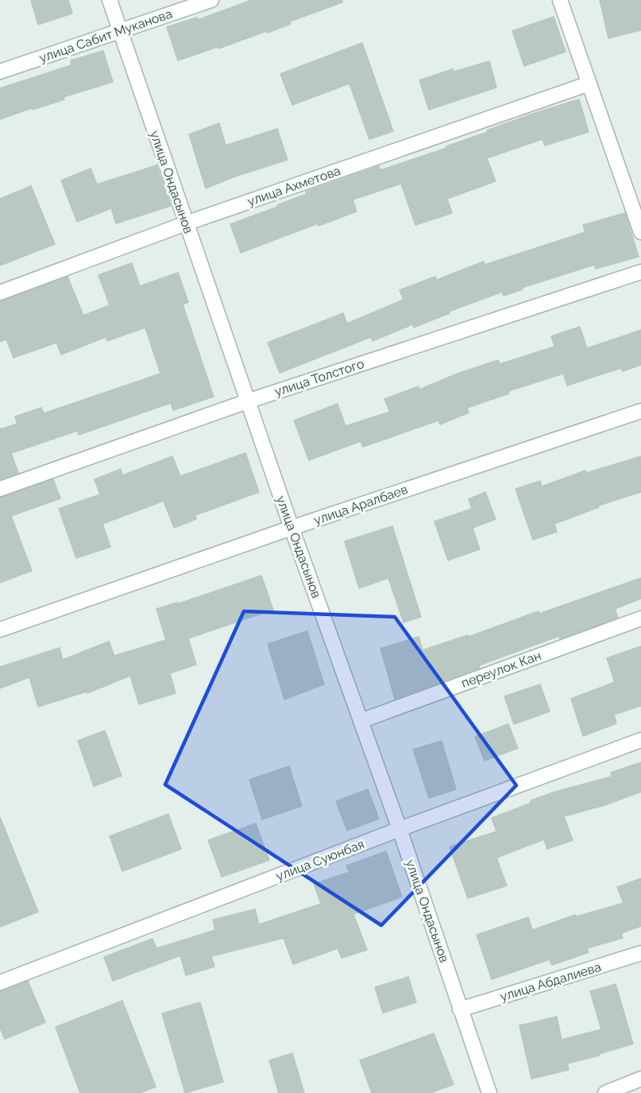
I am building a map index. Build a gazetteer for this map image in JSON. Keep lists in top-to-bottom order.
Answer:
{
  "streets": {
    "street": [
      "улица Сабит Муканова",
      "улица Ондасынов",
      "улица Ахметова",
      "улица Толстого",
      "улица Аралбаев",
      "переулок Кан",
      "улица Суюнбая",
      "улица Абдалиева"
    ]
  },
  "crossings": [
    ["улица Сабит Муканова", "улица Ондасынов"],
    ["улица Ондасынов", "улица Ахметова"],
    ["улица Ондасынов", "улица Толстого"],
    ["улица Ондасынов", "улица Аралбаев"],
    ["улица Ондасынов", "переулок Кан"],
    ["улица Ондасынов", "улица Суюнбая"],
    ["улица Ондасынов", "улица Абдалиева"]
  ]
}
